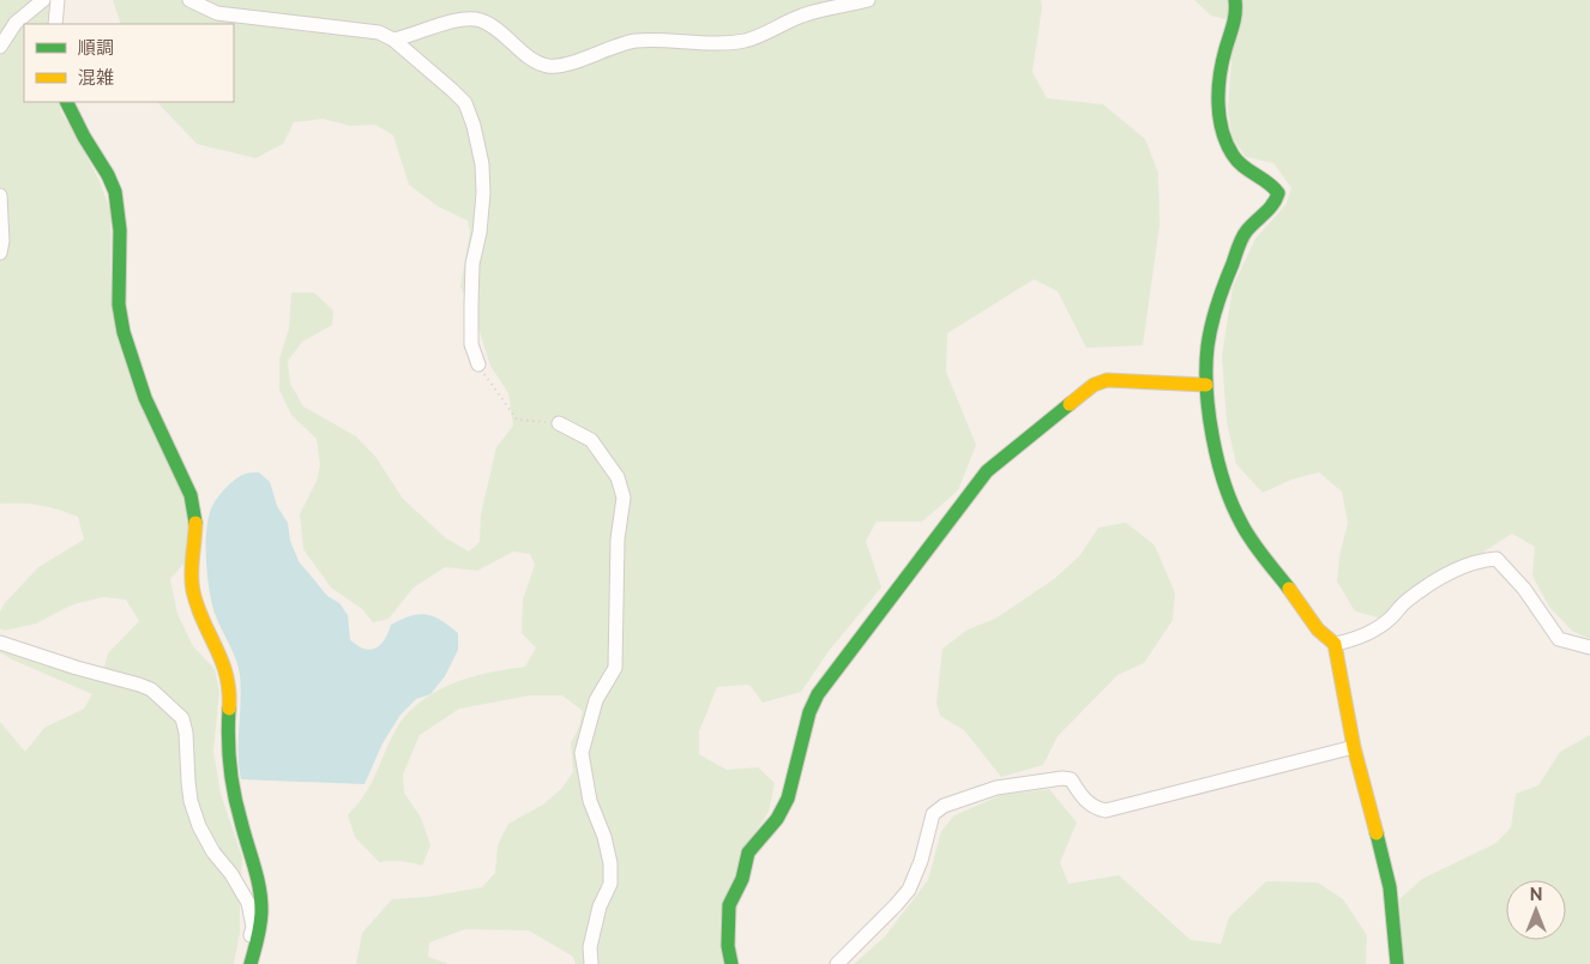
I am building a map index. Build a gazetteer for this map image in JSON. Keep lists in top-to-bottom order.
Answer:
{
  "legend": ["順調", "混雑"],
  "north": "top"
}
